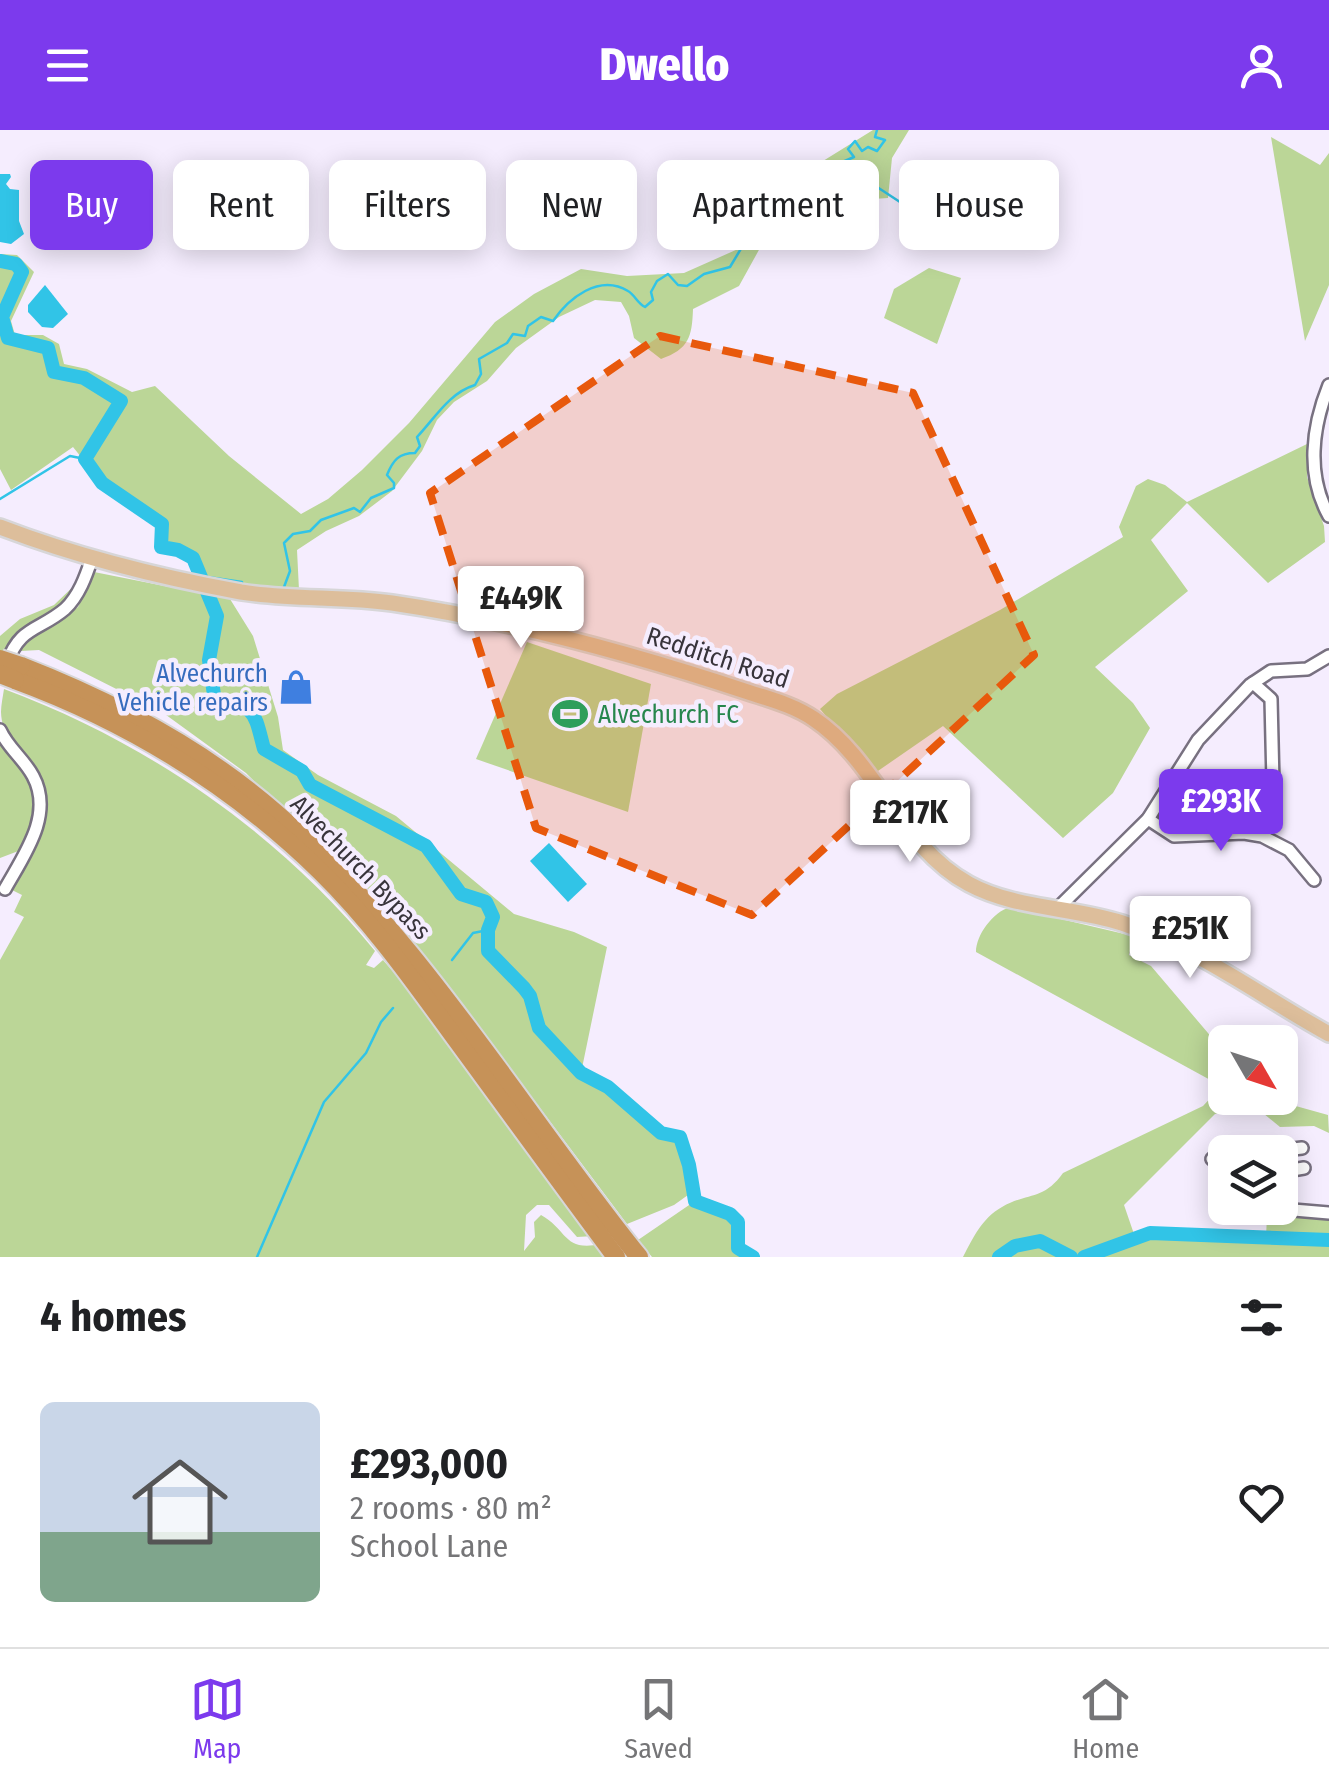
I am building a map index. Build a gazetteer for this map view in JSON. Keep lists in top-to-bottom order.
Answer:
{
  "streets": {
    "highway": ["Alvechurch Bypass"],
    "main road": ["Redditch Road"]
  },
  "places": {
    "shop": ["Alvechurch Vehicle repairs"],
    "sports": ["Alvechurch FC"]
  },
  "north": "bottom right",
  "page": {
    "header": "Dwello",
    "chip": [
      "Buy",
      "Rent",
      "Filters",
      "New",
      "Apartment",
      "House"
    ],
    "price": [
      "£449K",
      "£293K",
      "£217K",
      "£251K"
    ],
    "heading": "4 homes",
    "list": [
      {
        "name": "£293,000",
        "note": "2 rooms · 80 m² · School Lane"
      }
    ],
    "tabs": ["Map", "Saved", "Home"]
  }
}
